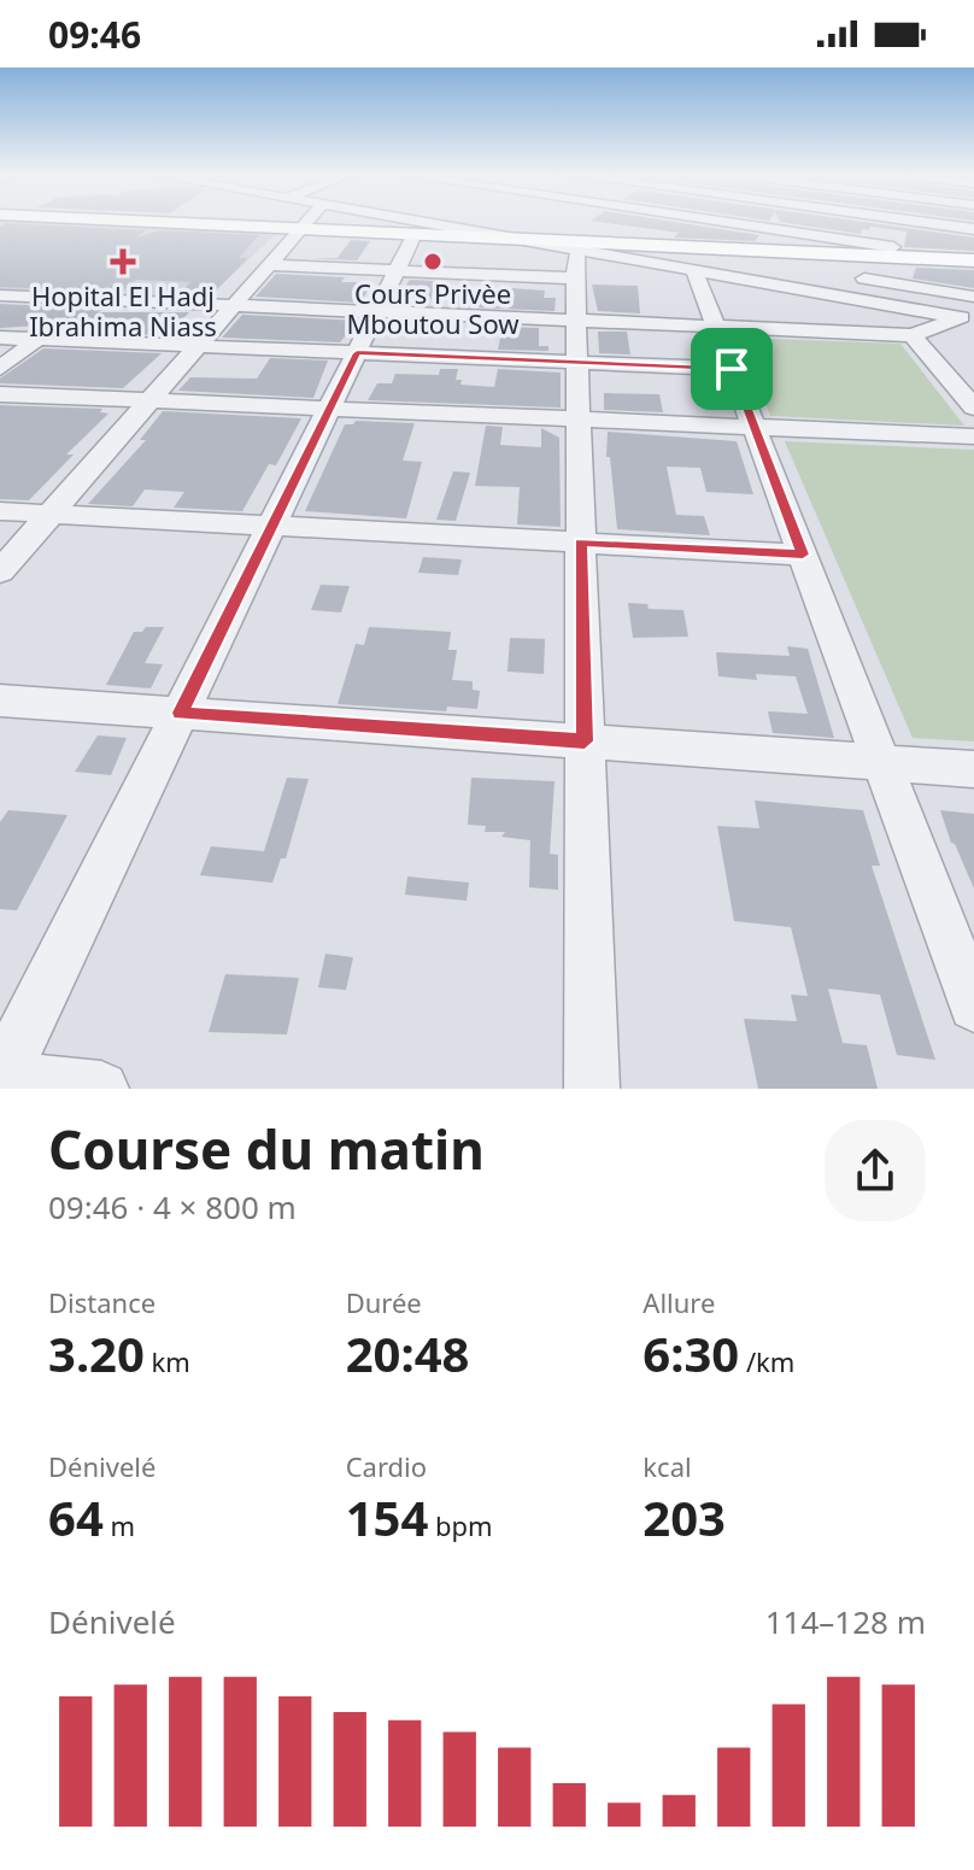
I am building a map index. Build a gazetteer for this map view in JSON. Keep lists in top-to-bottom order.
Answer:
{
  "places": {
    "health": ["Hopital El Hadj Ibrahima Niass"],
    "other": ["Cours Privèe Mboutou Sow"]
  },
  "page": {
    "status": "09:46",
    "heading": ["Course du matin", "09:46 · 4 × 800 m"],
    "stats": [
      ["Distance", "3.20 km"],
      ["Durée", "20:48"],
      ["Allure", "6:30 /km"],
      ["Dénivelé", "64 m"],
      ["Cardio", "154 bpm"],
      ["kcal", "203"]
    ],
    "chart": ["Dénivelé", "114–128 m"]
  }
}
